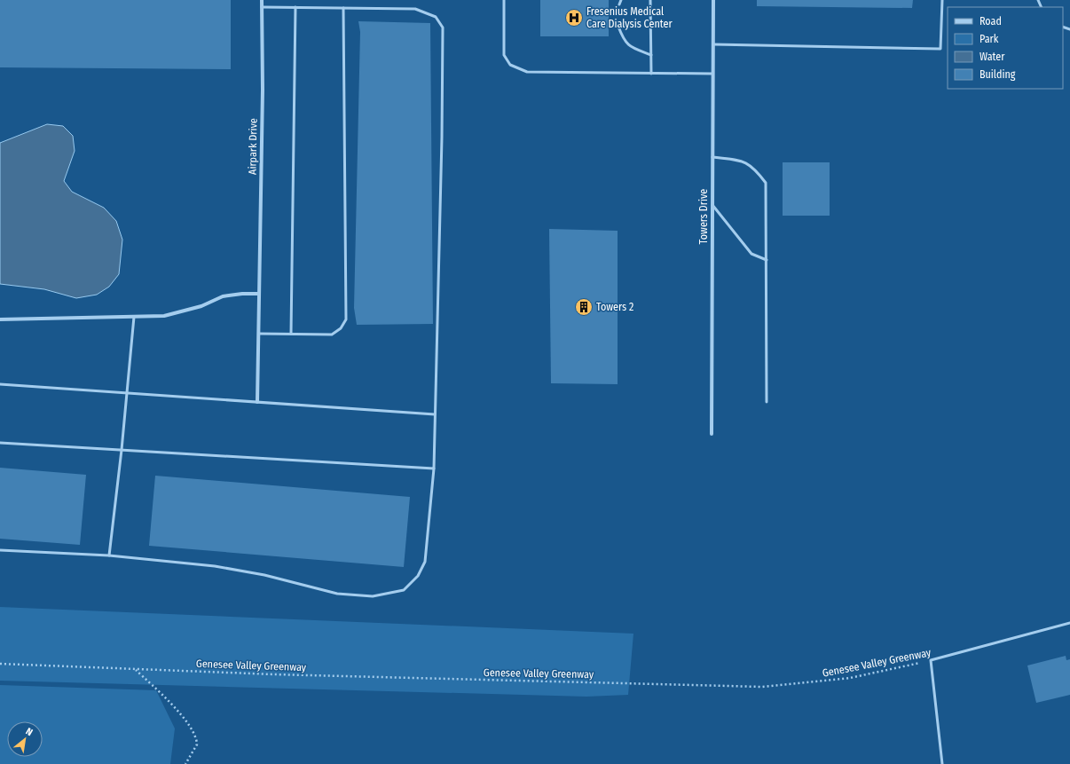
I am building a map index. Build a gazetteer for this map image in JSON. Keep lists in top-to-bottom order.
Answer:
{
  "streets": {
    "street": ["Airpark Drive", "Towers Drive"],
    "lane": ["Genesee Valley Greenway"]
  },
  "places": {
    "hospital": ["Fresenius Medical Care Dialysis Center"],
    "building": ["Towers 2"]
  },
  "legend": [
    "Road",
    "Park",
    "Water",
    "Building"
  ],
  "north": "top right"
}
